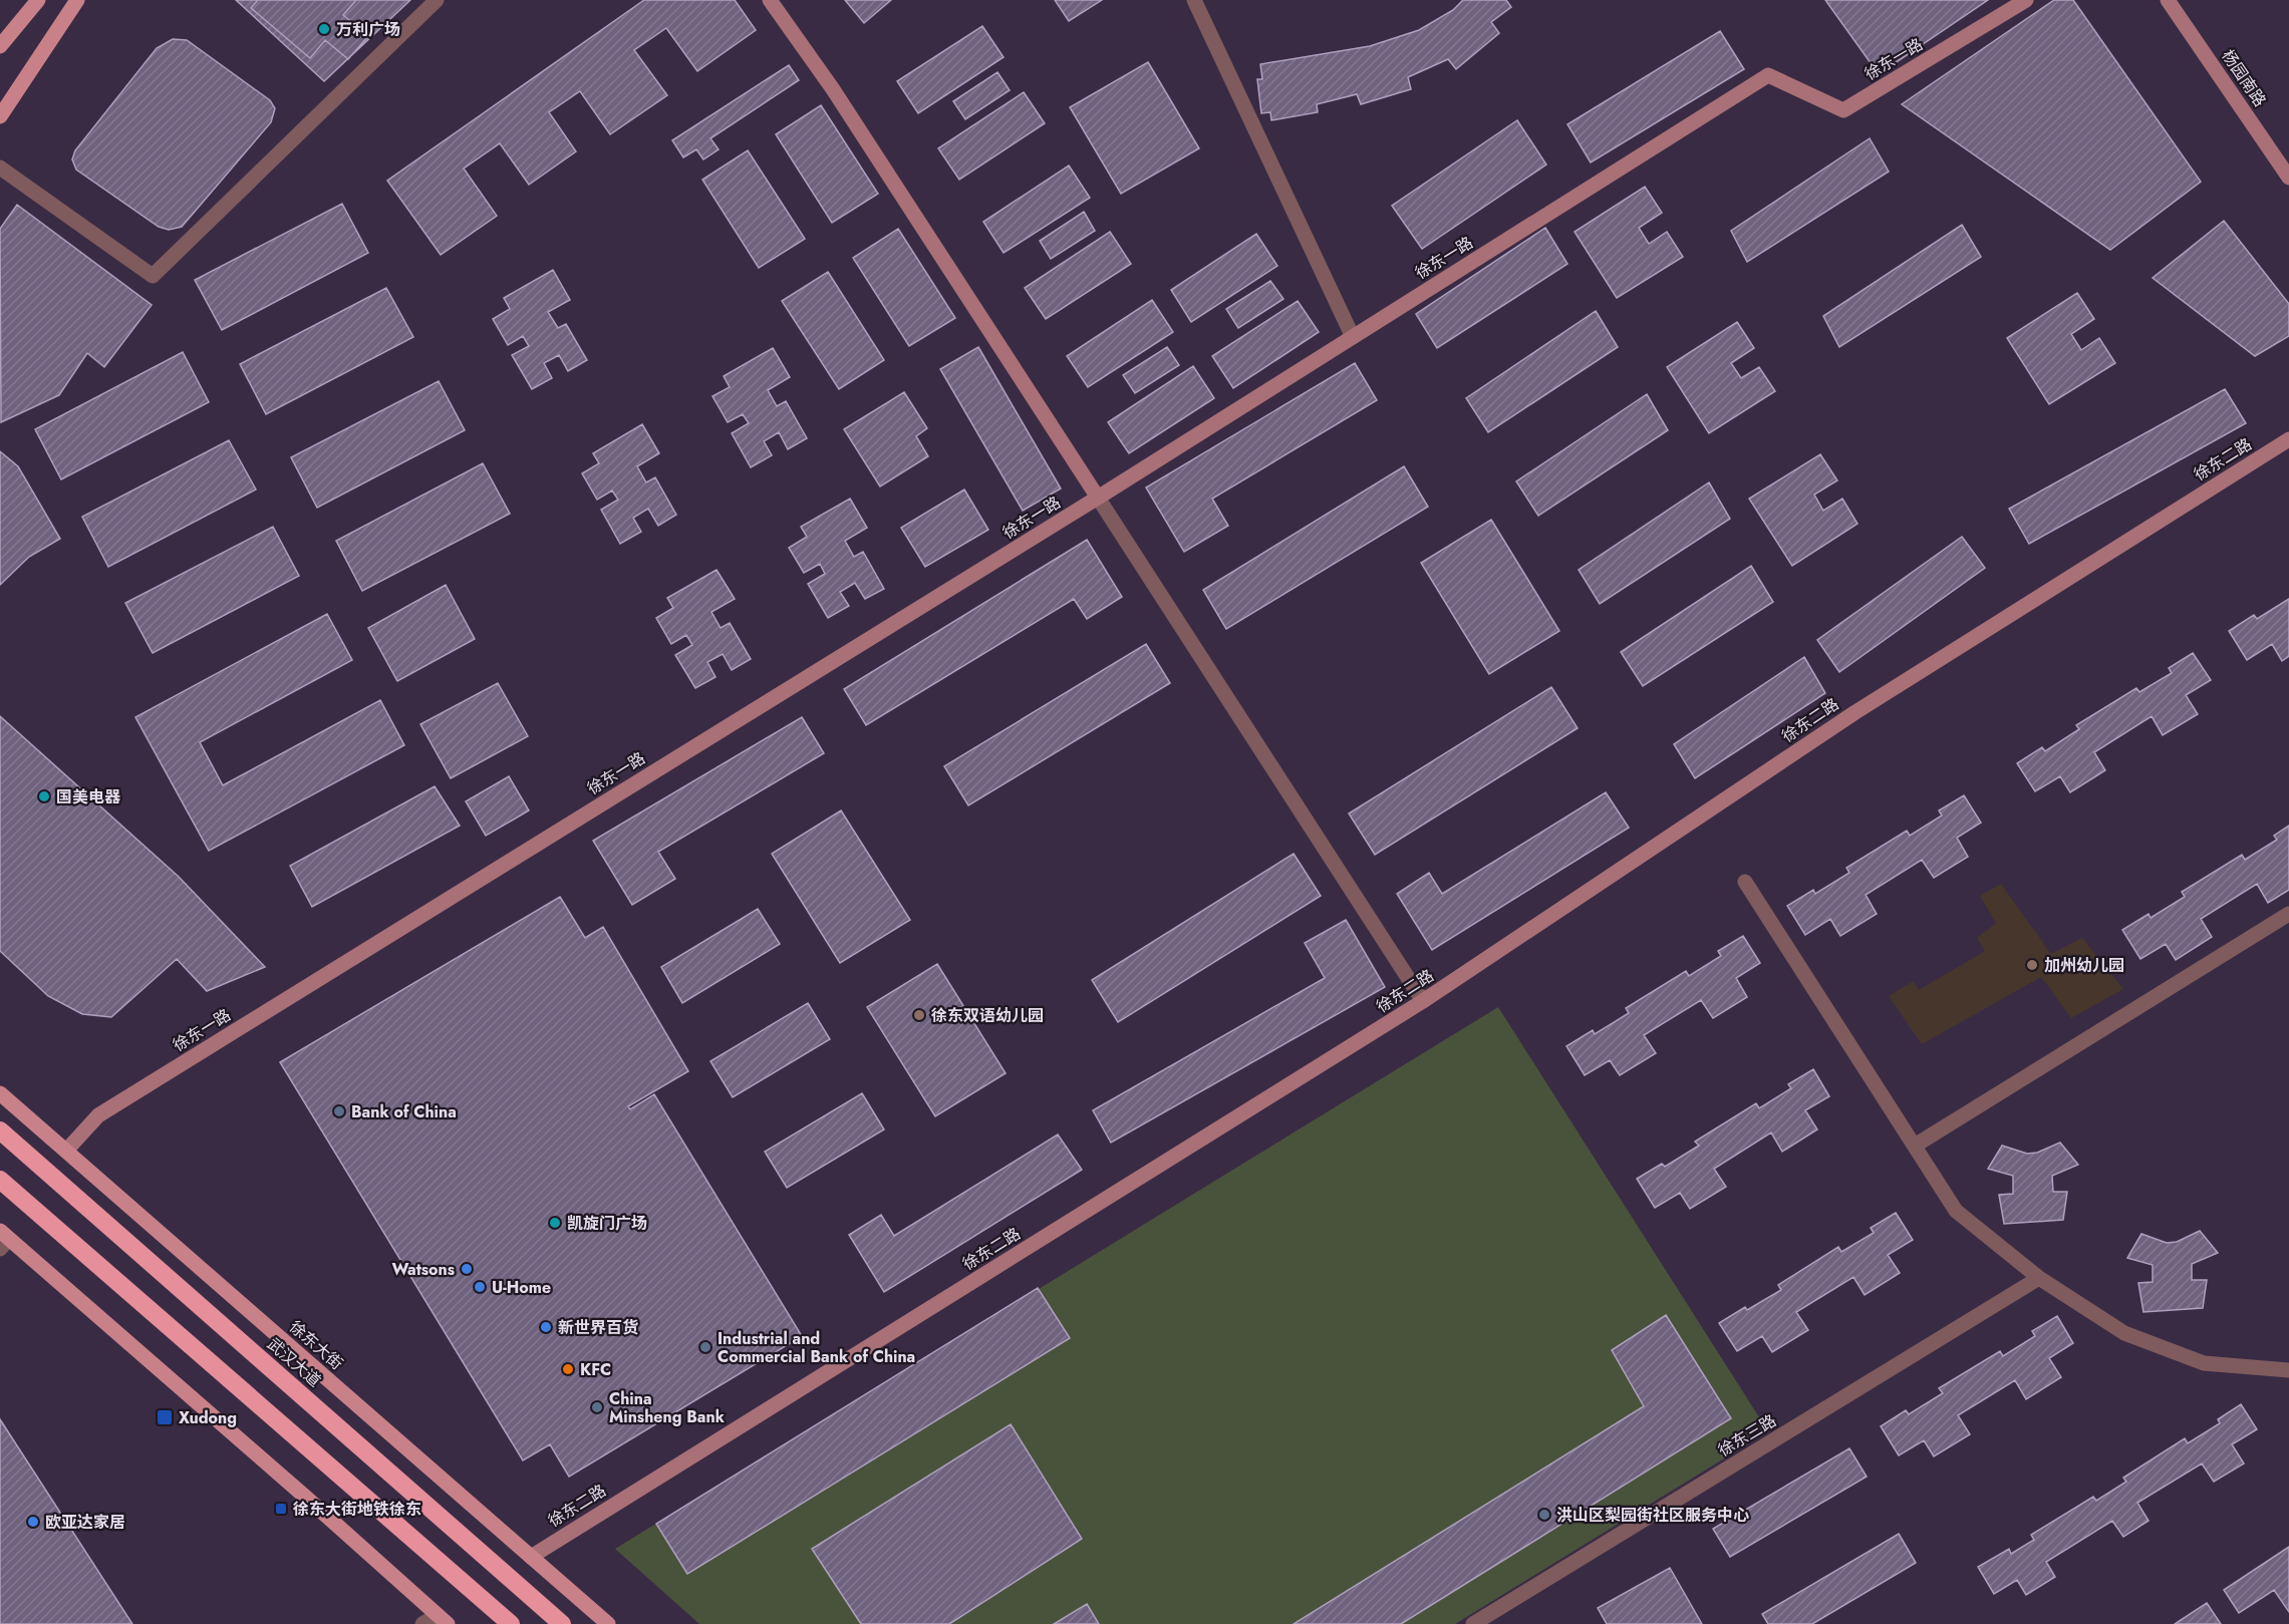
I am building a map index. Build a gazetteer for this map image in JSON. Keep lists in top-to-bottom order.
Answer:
{
  "streets": {
    "highway": ["武汉大道"],
    "main road": ["徐东大街"],
    "street": [
      "徐东一路",
      "杨园南路",
      "徐东二路",
      "徐东三路"
    ]
  },
  "crossings": [
    ["徐东一路", "徐东大街"],
    ["徐东二路", "徐东大街"]
  ],
  "places": {
    "other": [
      "万利广场",
      "国美电器",
      "加州幼儿园",
      "徐东双语幼儿园",
      "Bank of China",
      "凯旋门广场",
      "Watsons",
      "U-Home",
      "新世界百货",
      "Industrial and Commercial Bank of China",
      "KFC",
      "China Minsheng Bank",
      "洪山区梨园街社区服务中心",
      "欧亚达家居"
    ],
    "transit": ["Xudong", "徐东大街地铁徐东"]
  }
}
